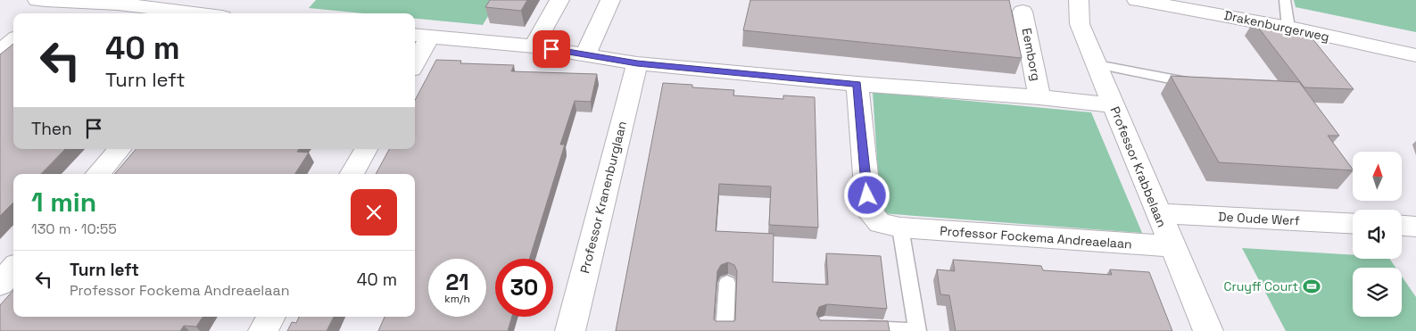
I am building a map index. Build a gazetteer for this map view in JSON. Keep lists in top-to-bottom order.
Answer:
{
  "streets": {
    "street": [
      "Drakenburgerweg",
      "Eemborg",
      "Professor Krabbelaan",
      "Professor Kranenburglaan",
      "De Oude Werf",
      "Professor Fockema Andreaelaan"
    ]
  },
  "crossings": [
    ["Professor Krabbelaan", "De Oude Werf"],
    ["Professor Krabbelaan", "Professor Fockema Andreaelaan"]
  ],
  "places": {
    "sports": ["Cruyff Court"]
  },
  "north": "top",
  "page": {
    "turn": ["40 m", "Turn left"],
    "then": "Then",
    "heading": ["1 min", "130 m · 10:55"],
    "list": [
      {
        "name": "Turn left",
        "note": "Professor Fockema Andreaelaan",
        "value": "40 m"
      }
    ],
    "speed": "21 km/h",
    "limit": "30"
  }
}
